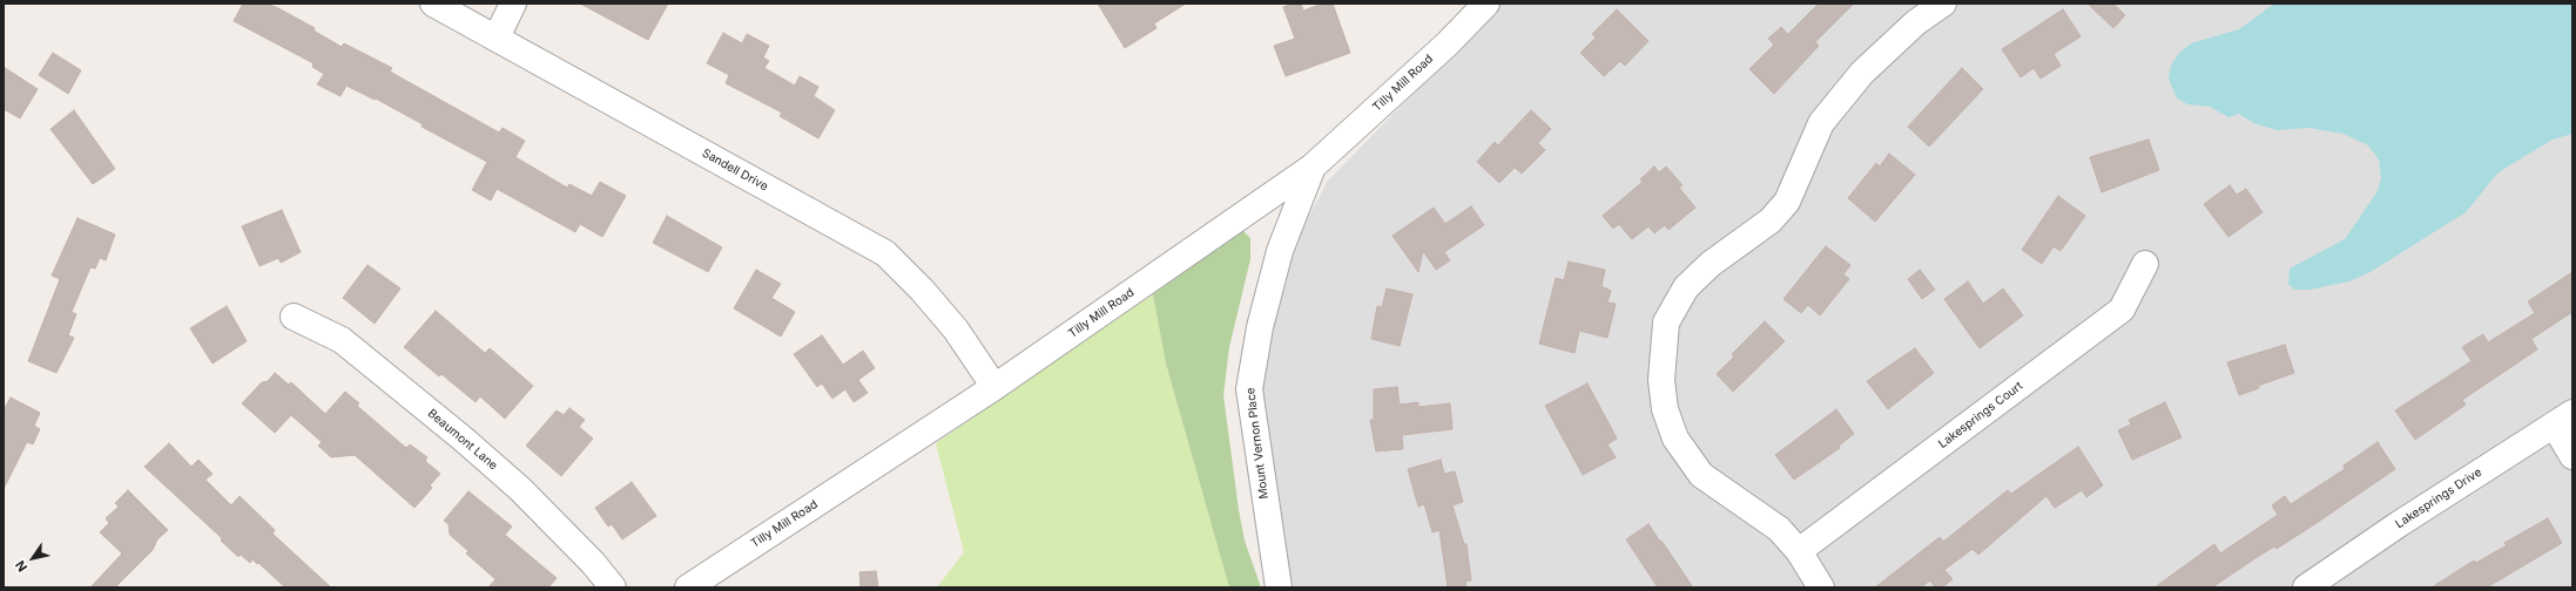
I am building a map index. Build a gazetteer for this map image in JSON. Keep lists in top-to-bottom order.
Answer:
{
  "streets": {
    "street": [
      "Tilly Mill Road",
      "Sandell Drive",
      "Lakesprings Court",
      "Beaumont Lane",
      "Mount Vernon Place",
      "Lakesprings Drive"
    ]
  },
  "crossings": [
    ["Tilly Mill Road", "Sandell Drive"],
    ["Tilly Mill Road", "Mount Vernon Place"]
  ],
  "north": "bottom left"
}
